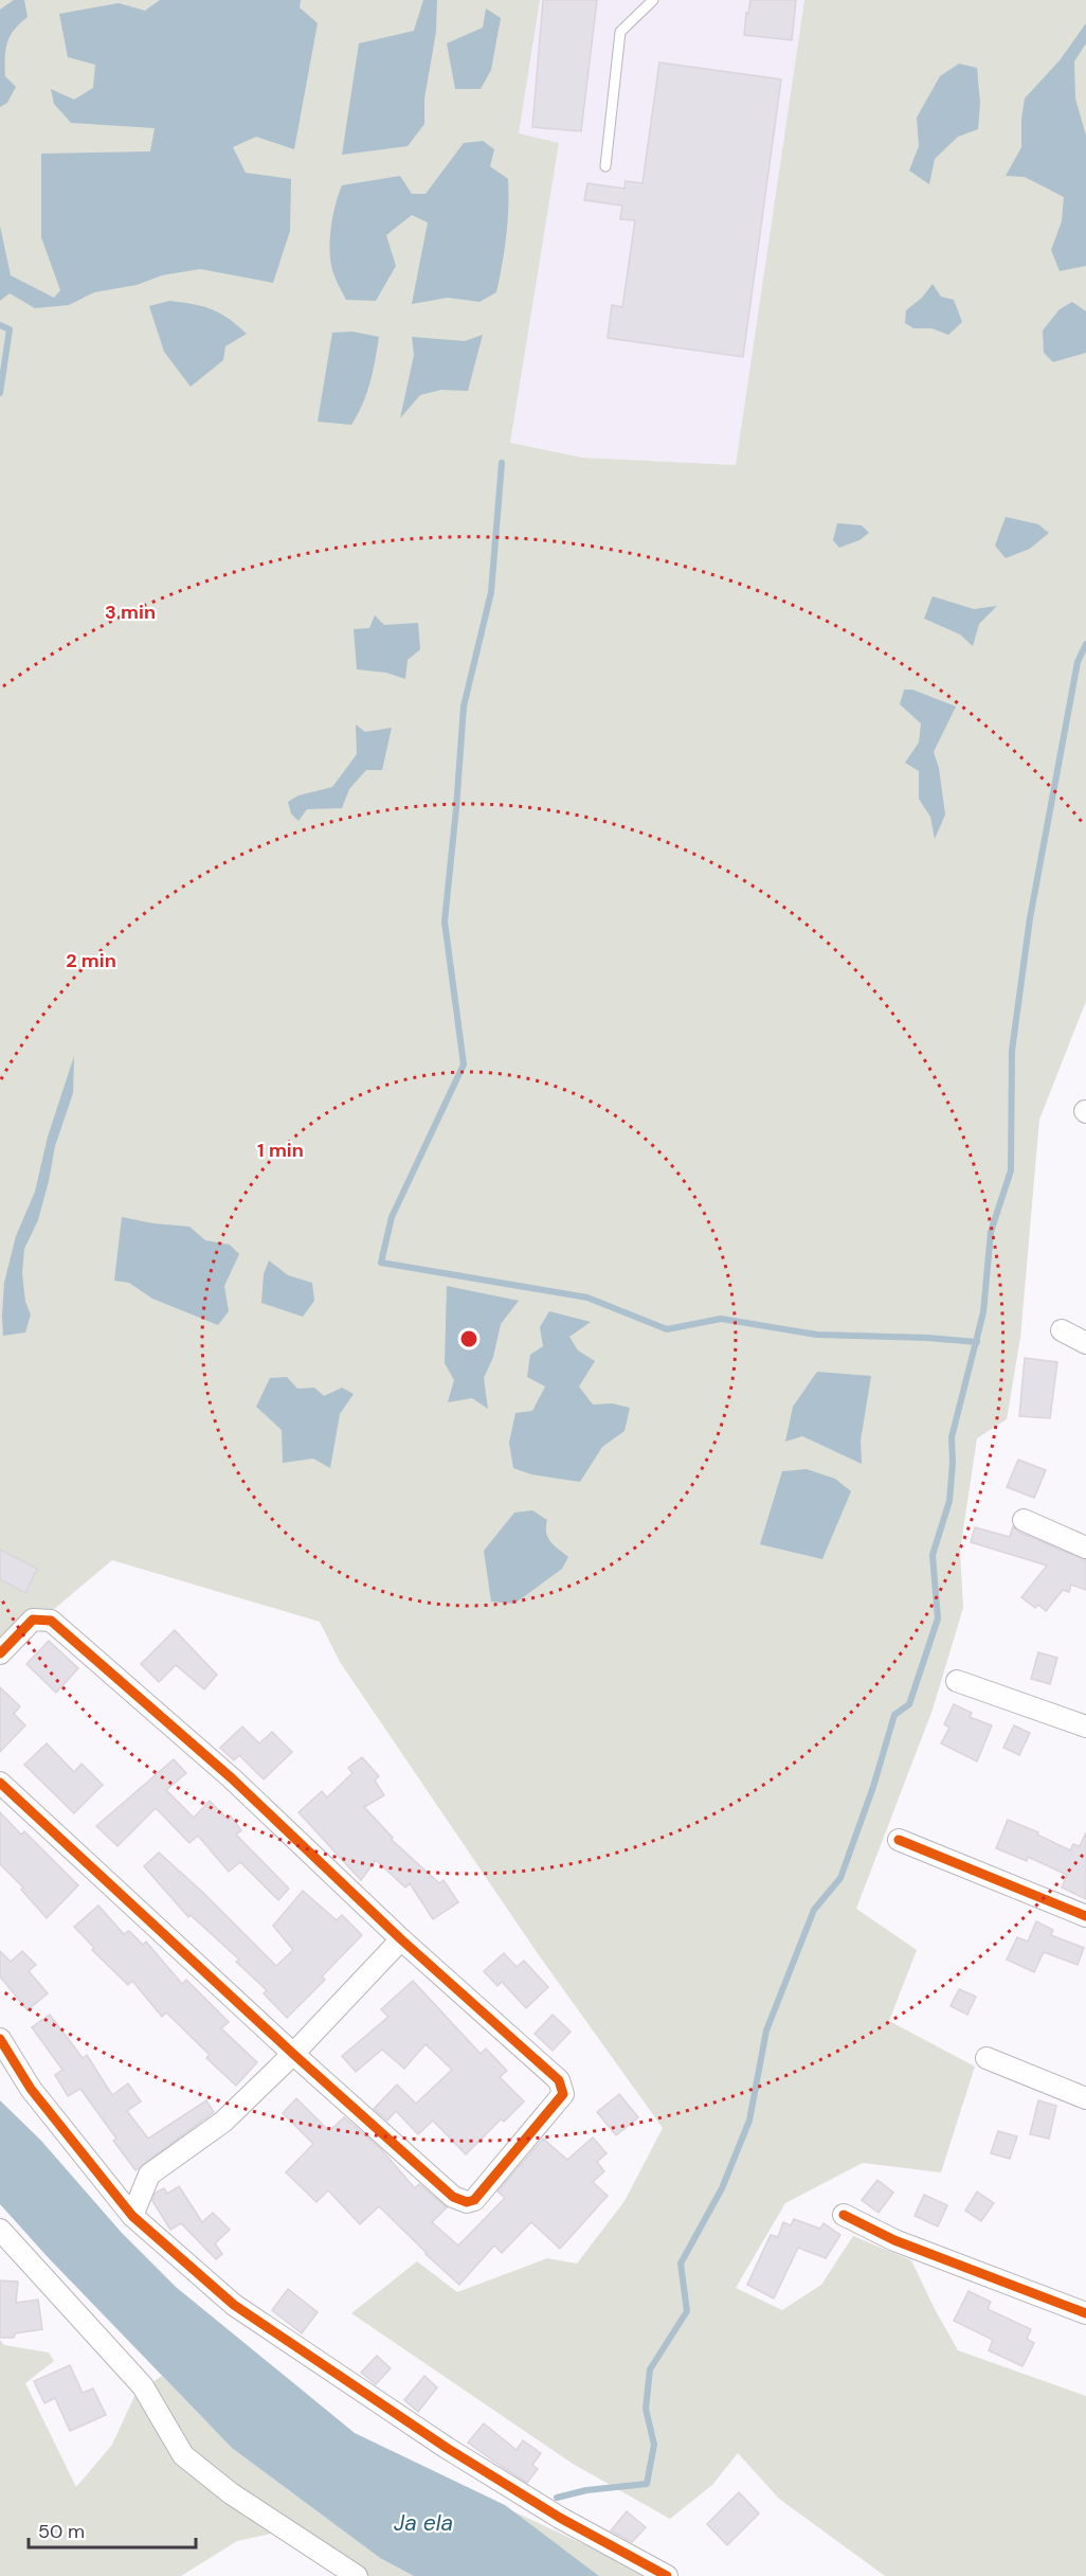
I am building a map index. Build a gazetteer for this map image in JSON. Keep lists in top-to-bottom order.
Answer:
{
  "water": ["Ja ela"],
  "scale_bar": "50 m",
  "rings": ["3 min", "2 min", "1 min"]
}
